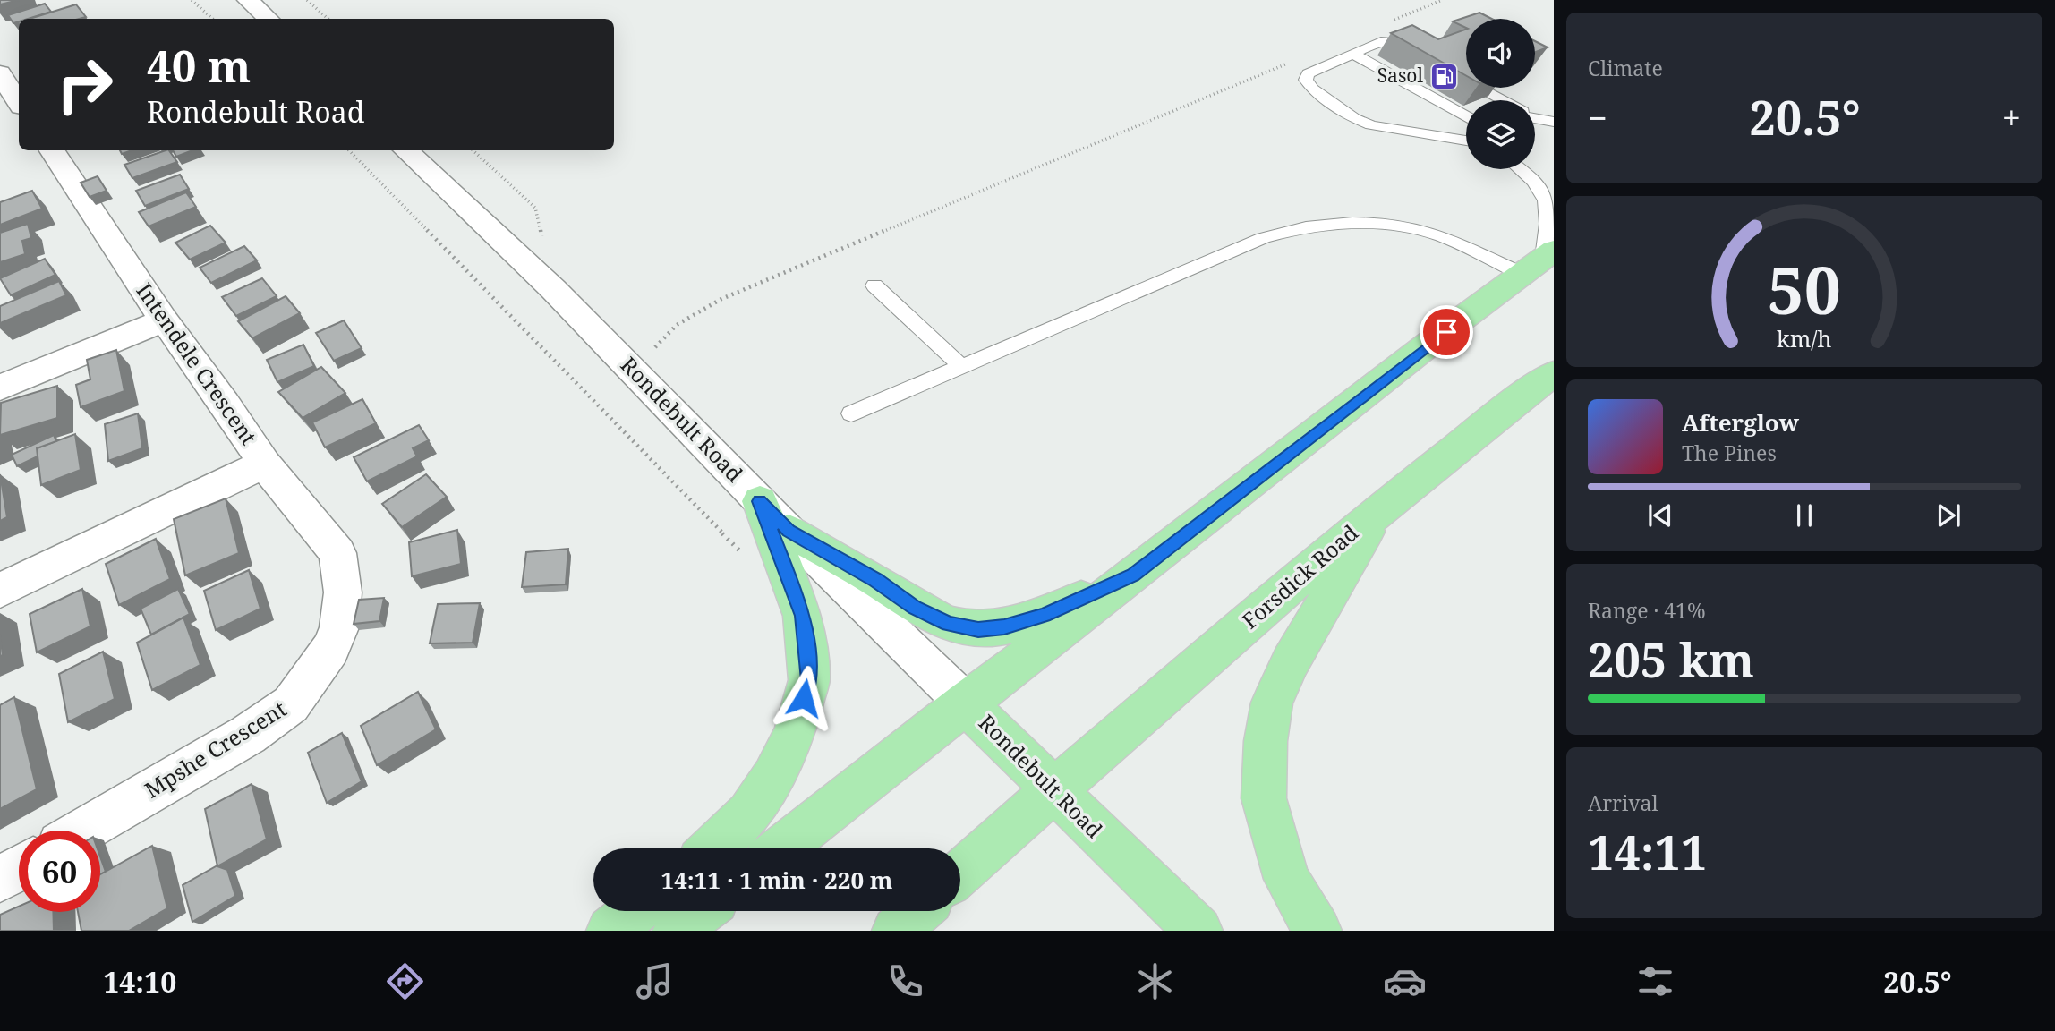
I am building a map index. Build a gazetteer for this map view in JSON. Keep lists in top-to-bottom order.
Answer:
{
  "streets": {
    "main road": ["Rondebult Road", "Forsdick Road"],
    "street": ["Intendele Crescent", "Mpshe Crescent"]
  },
  "crossings": [
    ["Intendele Crescent", "Mpshe Crescent"],
    ["Rondebult Road", "Forsdick Road"]
  ],
  "places": {
    "fuel station": ["Sasol"]
  },
  "page": {
    "tile": [
      "Climate",
      ["Range · 41%", "205 km"],
      ["Arrival", "14:11"]
    ],
    "turn": ["40 m", "Rondebult Road"],
    "heat": ["−", "20.5°", "+"],
    "song": ["Afterglow", "The Pines"],
    "limit": "60",
    "trip": "14:11 · 1 min · 220 m",
    "tabs": ["14:10", "20.5°"],
    "gauge": ["50", "km/h"]
  }
}
